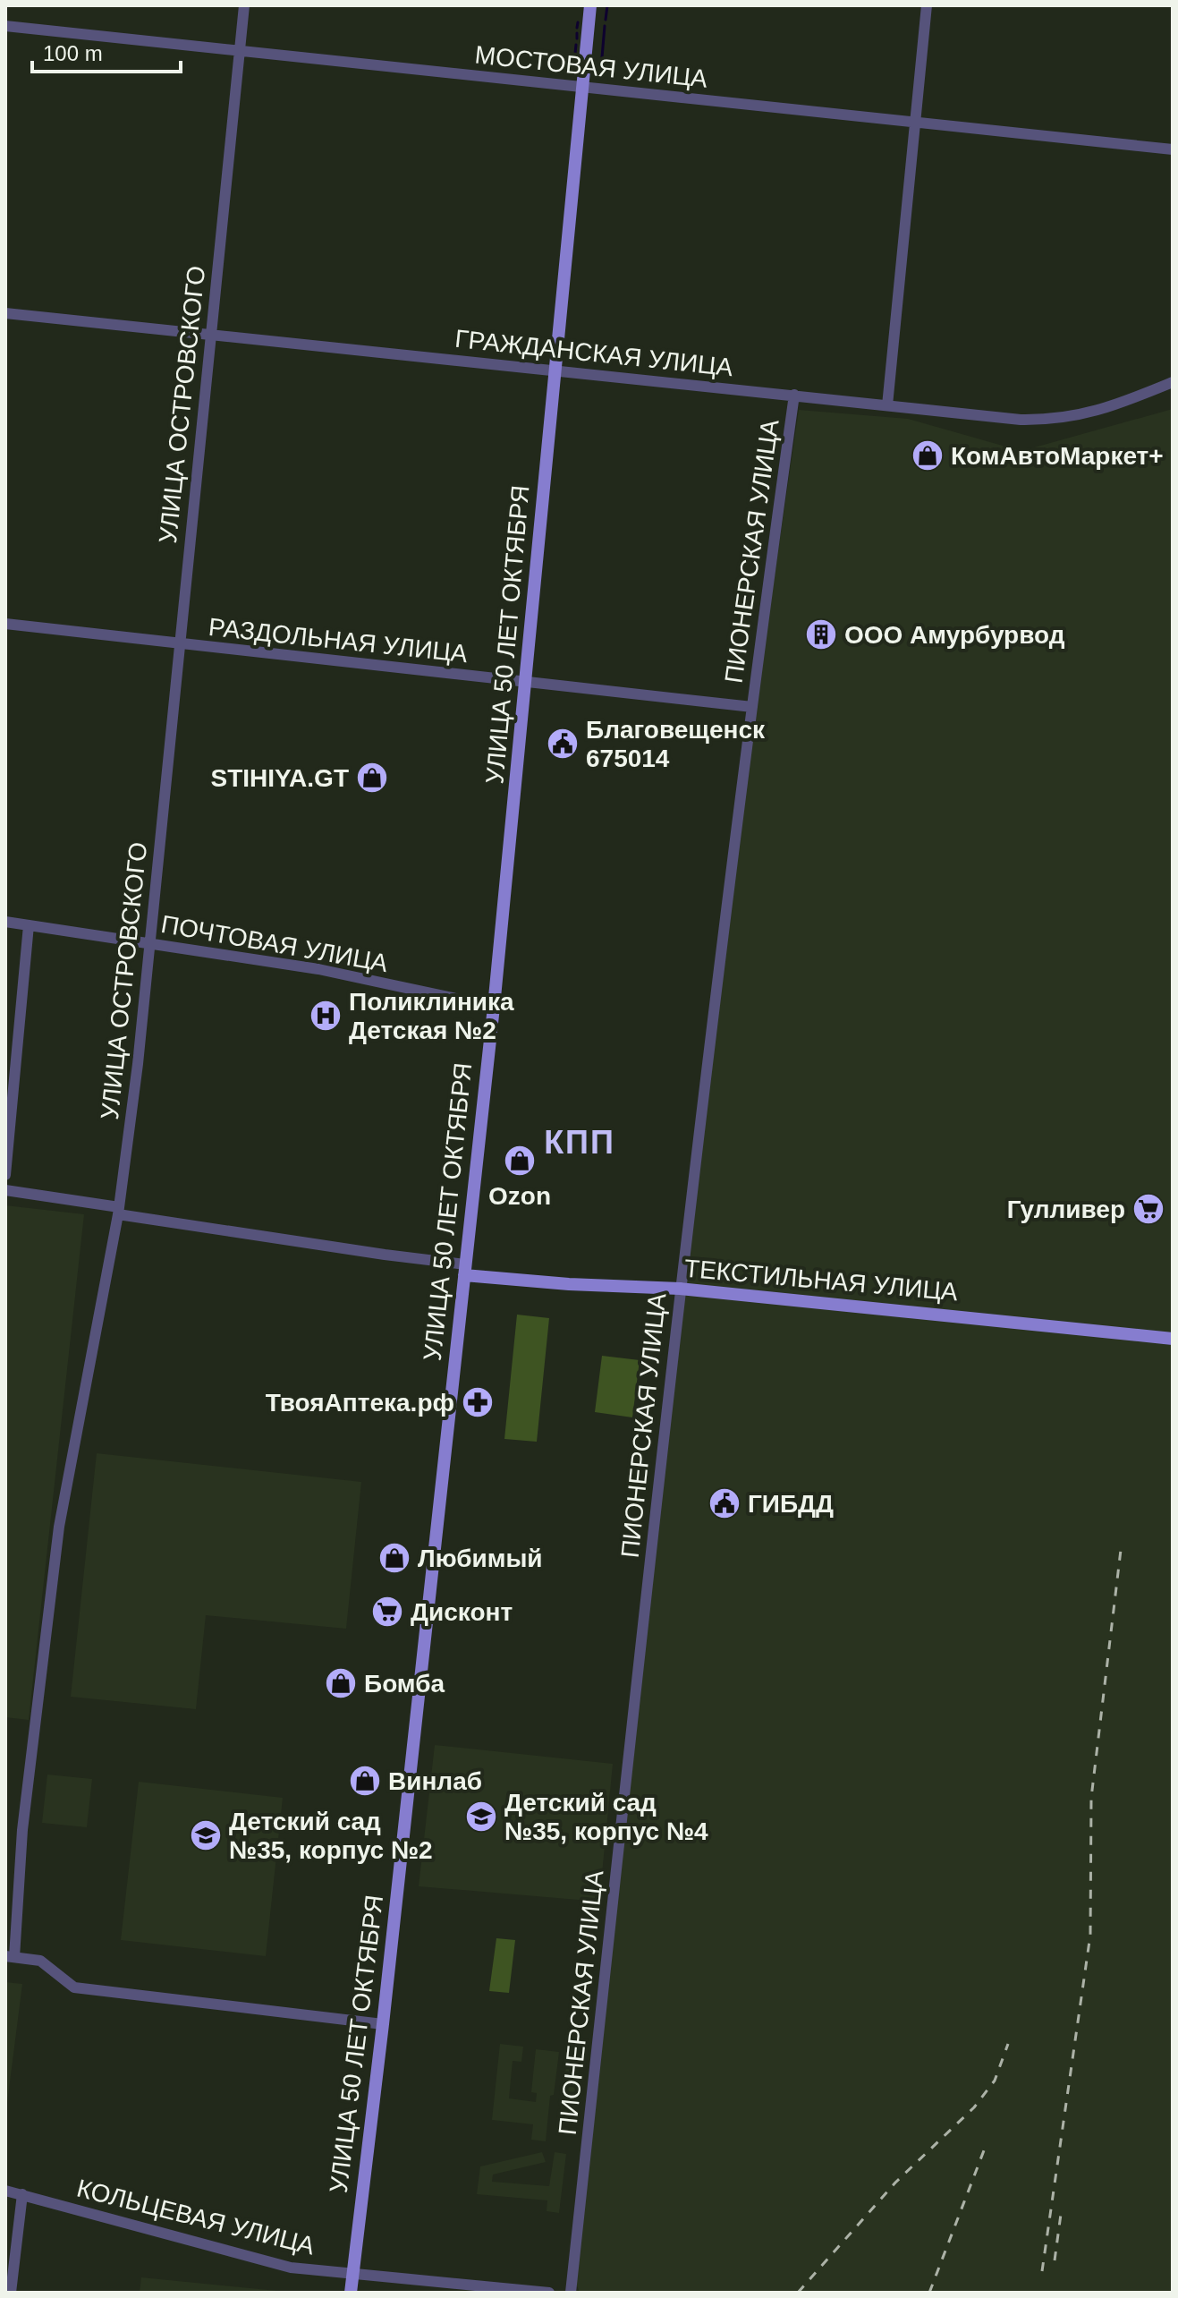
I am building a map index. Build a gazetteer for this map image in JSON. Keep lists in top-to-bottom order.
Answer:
{
  "streets": {
    "main road": ["УЛИЦА 50 ЛЕТ ОКТЯБРЯ", "ТЕКСТИЛЬНАЯ УЛИЦА"],
    "street": [
      "МОСТОВАЯ УЛИЦА",
      "ГРАЖДАНСКАЯ УЛИЦА",
      "УЛИЦА ОСТРОВСКОГО",
      "ПИОНЕРСКАЯ УЛИЦА",
      "РАЗДОЛЬНАЯ УЛИЦА",
      "ПОЧТОВАЯ УЛИЦА",
      "КОЛЬЦЕВАЯ УЛИЦА"
    ]
  },
  "crossings": [
    ["МОСТОВАЯ УЛИЦА", "УЛИЦА ОСТРОВСКОГО"],
    ["МОСТОВАЯ УЛИЦА", "УЛИЦА 50 ЛЕТ ОКТЯБРЯ"],
    ["ГРАЖДАНСКАЯ УЛИЦА", "УЛИЦА ОСТРОВСКОГО"],
    ["ГРАЖДАНСКАЯ УЛИЦА", "ПИОНЕРСКАЯ УЛИЦА"],
    ["ГРАЖДАНСКАЯ УЛИЦА", "УЛИЦА 50 ЛЕТ ОКТЯБРЯ"],
    ["УЛИЦА ОСТРОВСКОГО", "РАЗДОЛЬНАЯ УЛИЦА"],
    ["УЛИЦА ОСТРОВСКОГО", "ПОЧТОВАЯ УЛИЦА"],
    ["УЛИЦА ОСТРОВСКОГО", "ТЕКСТИЛЬНАЯ УЛИЦА"],
    ["ПИОНЕРСКАЯ УЛИЦА", "РАЗДОЛЬНАЯ УЛИЦА"],
    ["ПИОНЕРСКАЯ УЛИЦА", "ТЕКСТИЛЬНАЯ УЛИЦА"],
    ["УЛИЦА 50 ЛЕТ ОКТЯБРЯ", "РАЗДОЛЬНАЯ УЛИЦА"],
    ["УЛИЦА 50 ЛЕТ ОКТЯБРЯ", "ПОЧТОВАЯ УЛИЦА"],
    ["УЛИЦА 50 ЛЕТ ОКТЯБРЯ", "ТЕКСТИЛЬНАЯ УЛИЦА"],
    ["УЛИЦА 50 ЛЕТ ОКТЯБРЯ", "КОЛЬЦЕВАЯ УЛИЦА"]
  ],
  "districts": ["КПП"],
  "places": {
    "shop": [
      "КомАвтоМаркет+",
      "STIHIYA.GT",
      "Ozon",
      "Любимый",
      "Бомба",
      "Винлаб"
    ],
    "building": ["ООО Амурбурвод"],
    "public building": ["Благовещенск 675014", "ГИБДД"],
    "hospital": ["Поликлиника Детская №2"],
    "supermarket": ["Гулливер", "Дисконт"],
    "pharmacy": ["ТвояАптека.рф"],
    "school or university": ["Детский сад №35, корпус №4", "Детский сад №35, корпус №2"]
  },
  "scale_bar": "100 m"
}
